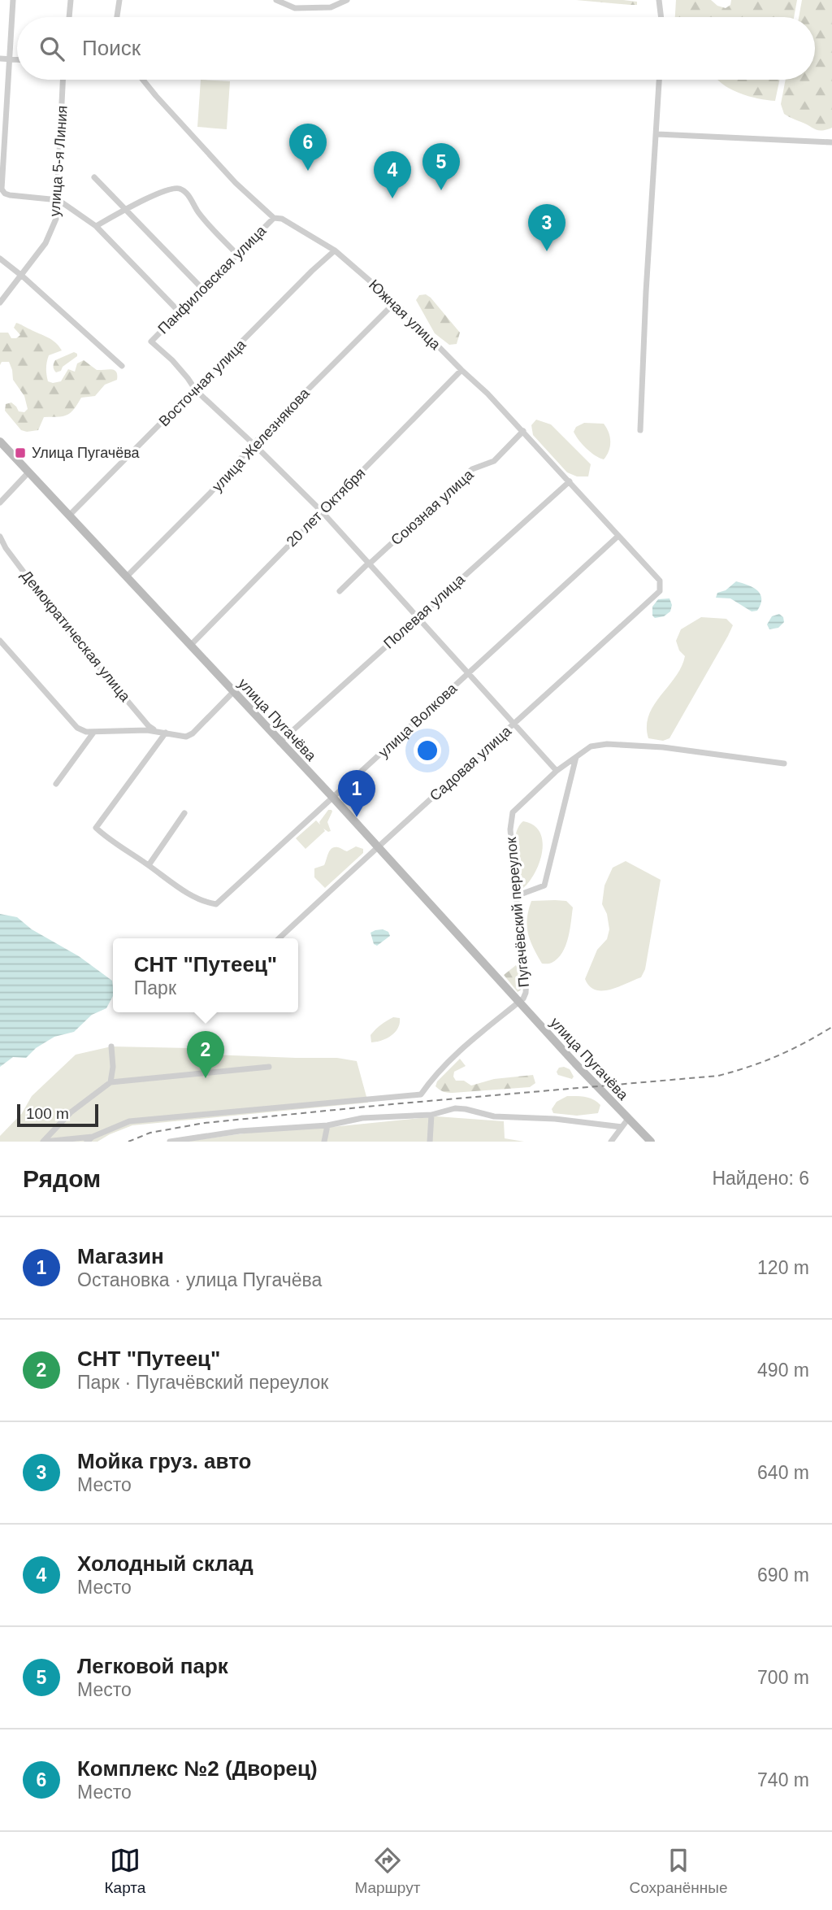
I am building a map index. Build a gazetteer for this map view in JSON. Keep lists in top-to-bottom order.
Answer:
{
  "streets": {
    "street": [
      "улица 5-я Линия",
      "Панфиловская улица",
      "Южная улица",
      "Восточная улица",
      "улица Железнякова",
      "20 лет Октября",
      "Союзная улица",
      "Полевая улица",
      "Демократическая улица",
      "улица Пугачёва",
      "улица Волкова",
      "Садовая улица",
      "Пугачёвский переулок"
    ]
  },
  "crossings": [
    ["Панфиловская улица", "Южная улица"],
    ["Панфиловская улица", "Восточная улица"],
    ["Южная улица", "Восточная улица"],
    ["Южная улица", "улица Железнякова"],
    ["Южная улица", "20 лет Октября"],
    ["Южная улица", "Союзная улица"],
    ["Южная улица", "Полевая улица"],
    ["Южная улица", "улица Волкова"],
    ["Южная улица", "Садовая улица"],
    ["Восточная улица", "улица Пугачёва"],
    ["улица Железнякова", "улица Пугачёва"],
    ["20 лет Октября", "улица Пугачёва"],
    ["Полевая улица", "улица Пугачёва"],
    ["улица Пугачёва", "улица Волкова"],
    ["улица Пугачёва", "Садовая улица"],
    ["улица Пугачёва", "Пугачёвский переулок"]
  ],
  "places": {
    "transit": ["Улица Пугачёва"]
  },
  "scale_bar": "100 m",
  "page": {
    "search": "Поиск",
    "pins": [
      "6",
      "5",
      "4",
      "3",
      "1",
      "2"
    ],
    "popup": ["СНТ \"Путеец\"", "Парк"],
    "scale": "100 m",
    "heading": ["Рядом", "Найдено: 6"],
    "list": [
      {
        "mark": "1",
        "name": "Магазин",
        "note": "Остановка · улица Пугачёва",
        "value": "120 m"
      },
      {
        "mark": "2",
        "name": "СНТ \"Путеец\"",
        "note": "Парк · Пугачёвский переулок",
        "value": "490 m"
      },
      {
        "mark": "3",
        "name": "Мойка груз. авто",
        "note": "Место",
        "value": "640 m"
      },
      {
        "mark": "4",
        "name": "Холодный склад",
        "note": "Место",
        "value": "690 m"
      },
      {
        "mark": "5",
        "name": "Легковой парк",
        "note": "Место",
        "value": "700 m"
      },
      {
        "mark": "6",
        "name": "Комплекс №2 (Дворец)",
        "note": "Место",
        "value": "740 m"
      }
    ],
    "nav": ["Карта", "Маршрут", "Сохранённые"]
  }
}
